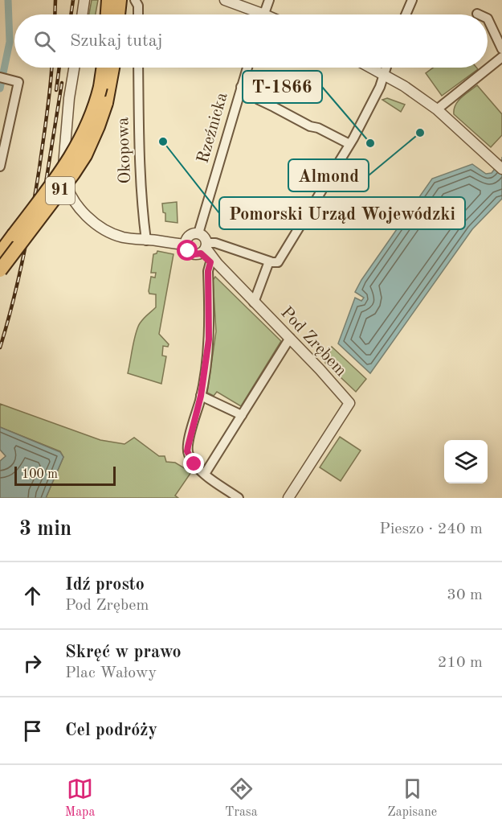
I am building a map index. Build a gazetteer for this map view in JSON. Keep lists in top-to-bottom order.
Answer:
{
  "streets": {
    "main road": ["91"],
    "street": ["Rzeźnicka", "Okopowa", "Pod Zrębem"]
  },
  "crossings": [
    ["Rzeźnicka", "Pod Zrębem"]
  ],
  "places": ["Almond", "Pomorski Urząd Wojewódzki", "T-1866"],
  "scale_bar": "100 m",
  "page": {
    "search": "Szukaj tutaj",
    "scale": "100 m",
    "heading": ["3 min", "Pieszo · 240 m"],
    "list": [
      ["Idź prosto", "Pod Zrębem", "30 m"],
      ["Skręć w prawo", "Plac Wałowy", "210 m"],
      "Cel podróży"
    ],
    "nav": ["Mapa", "Trasa", "Zapisane"]
  }
}
